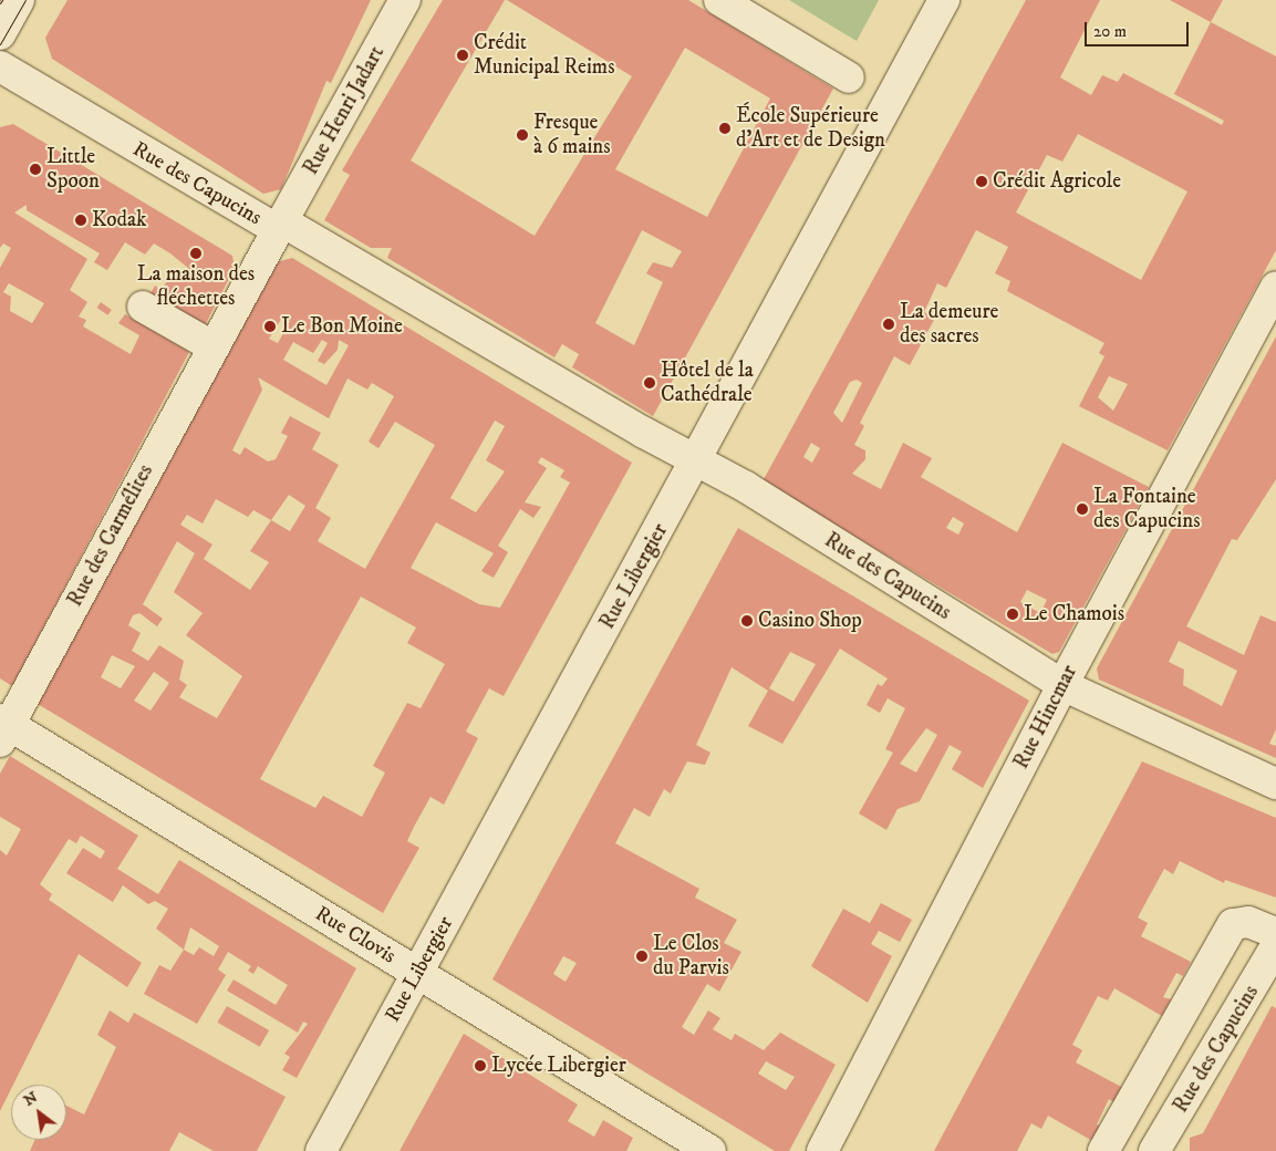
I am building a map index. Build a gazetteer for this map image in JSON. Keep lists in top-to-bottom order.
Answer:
{
  "streets": {
    "street": [
      "Rue Henri Jadart",
      "Rue des Capucins",
      "Rue des Carmélites",
      "Rue Libergier",
      "Rue Hincmar",
      "Rue Clovis"
    ]
  },
  "crossings": [
    ["Rue Henri Jadart", "Rue des Capucins"],
    ["Rue Henri Jadart", "Rue des Carmélites"],
    ["Rue des Capucins", "Rue des Carmélites"],
    ["Rue des Capucins", "Rue Libergier"],
    ["Rue des Capucins", "Rue Hincmar"],
    ["Rue des Carmélites", "Rue Clovis"],
    ["Rue Libergier", "Rue Clovis"]
  ],
  "places": [
    "Crédit Municipal Reims",
    "École Supérieure d'Art et de Design",
    "Fresque à 6 mains",
    "Little Spoon",
    "Crédit Agricole",
    "Kodak",
    "La maison des fléchettes",
    "La demeure des sacres",
    "Le Bon Moine",
    "Hôtel de la Cathédrale",
    "La Fontaine des Capucins",
    "Le Chamois",
    "Casino Shop",
    "Le Clos du Parvis",
    "Lycée Libergier"
  ],
  "scale_bar": "20 m",
  "north": "top left"
}
